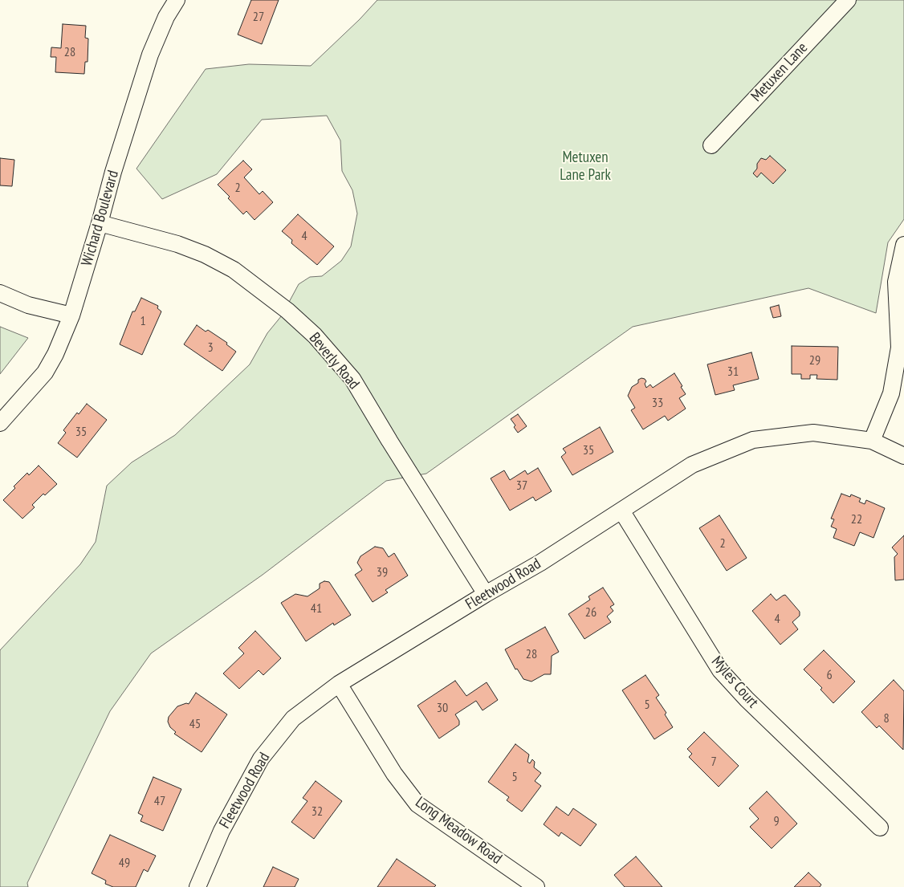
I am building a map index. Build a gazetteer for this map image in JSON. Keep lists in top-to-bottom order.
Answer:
{
  "streets": {
    "street": [
      "Metuxen Lane",
      "Wichard Boulevard",
      "Beverly Road",
      "Fleetwood Road",
      "Myles Court",
      "Long Meadow Road"
    ]
  },
  "crossings": [
    ["Wichard Boulevard", "Beverly Road"],
    ["Beverly Road", "Fleetwood Road"],
    ["Fleetwood Road", "Myles Court"],
    ["Fleetwood Road", "Long Meadow Road"]
  ],
  "parks": ["Metuxen Lane Park"],
  "house_numbers": [
    "27",
    "28",
    "2",
    "4",
    "1",
    "3",
    "29",
    "31",
    "33",
    "35",
    "35",
    "37",
    "22",
    "2",
    "39",
    "41",
    "26",
    "4",
    "28",
    "6",
    "5",
    "30",
    "8",
    "45",
    "7",
    "5",
    "47",
    "32",
    "9",
    "49"
  ]
}
